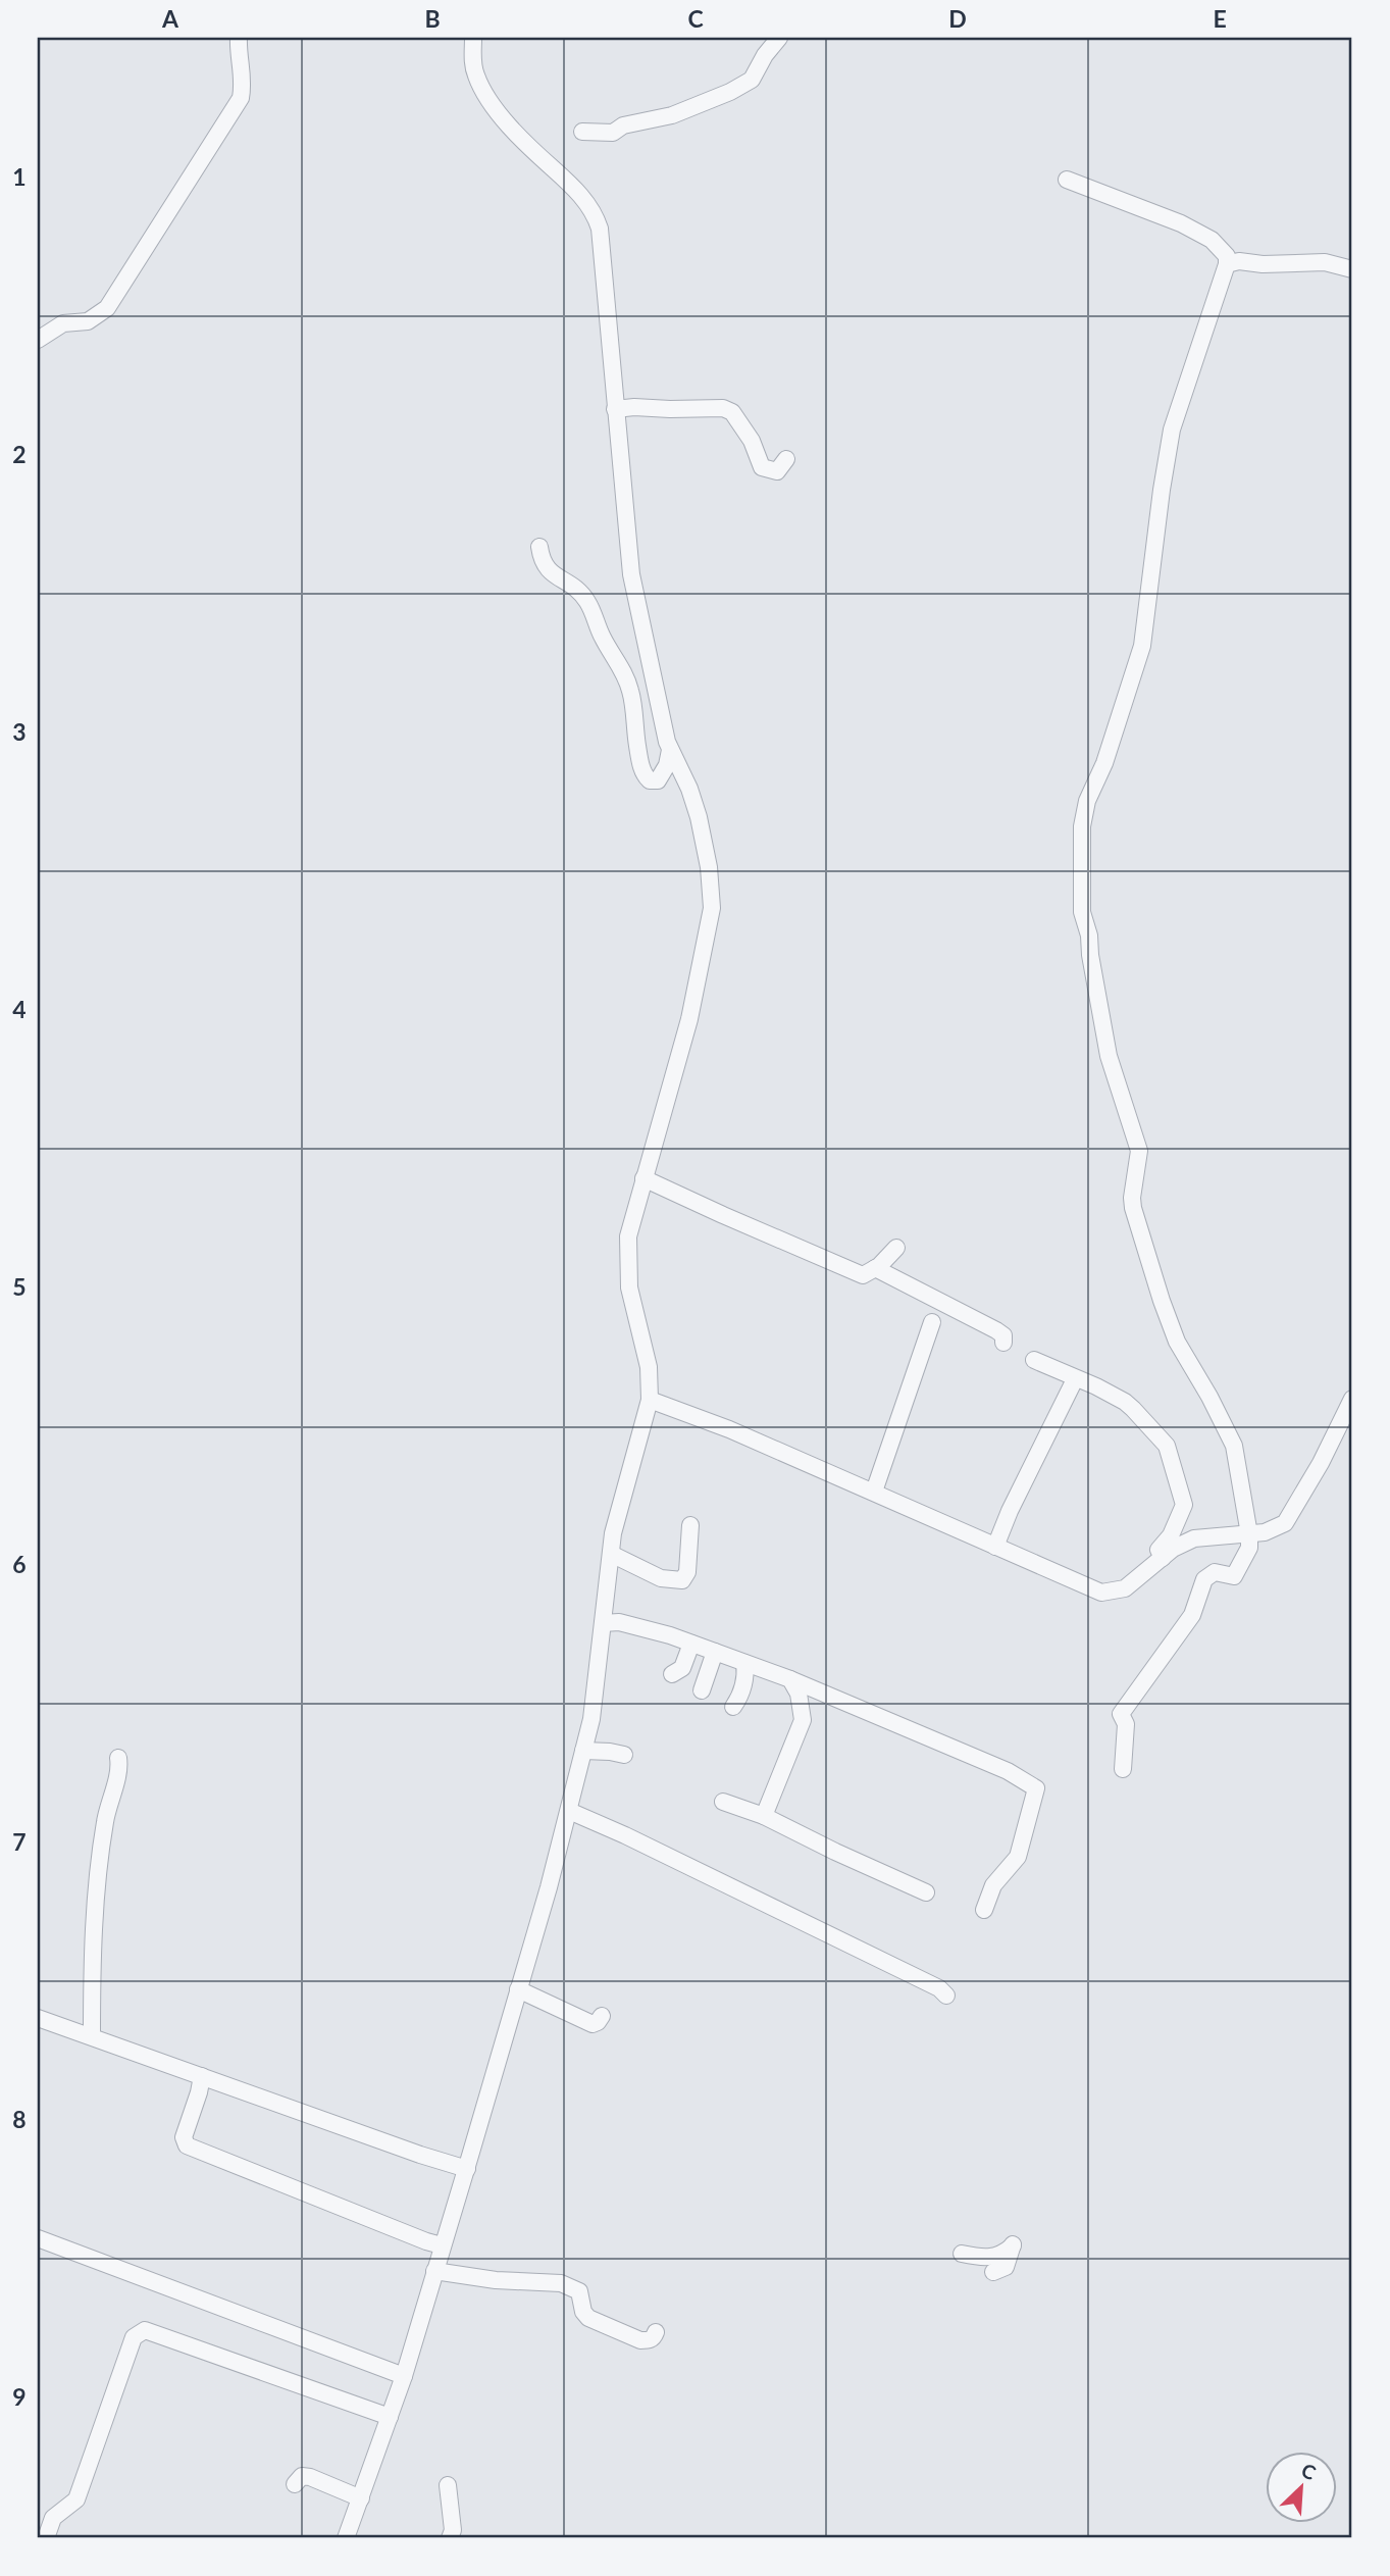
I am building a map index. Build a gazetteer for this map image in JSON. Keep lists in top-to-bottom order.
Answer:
{
  "north": "top right",
  "grid": {
    "columns": [
      "A",
      "B",
      "C",
      "D",
      "E"
    ],
    "rows": [
      "1",
      "2",
      "3",
      "4",
      "5",
      "6",
      "7",
      "8",
      "9"
    ]
  }
}
